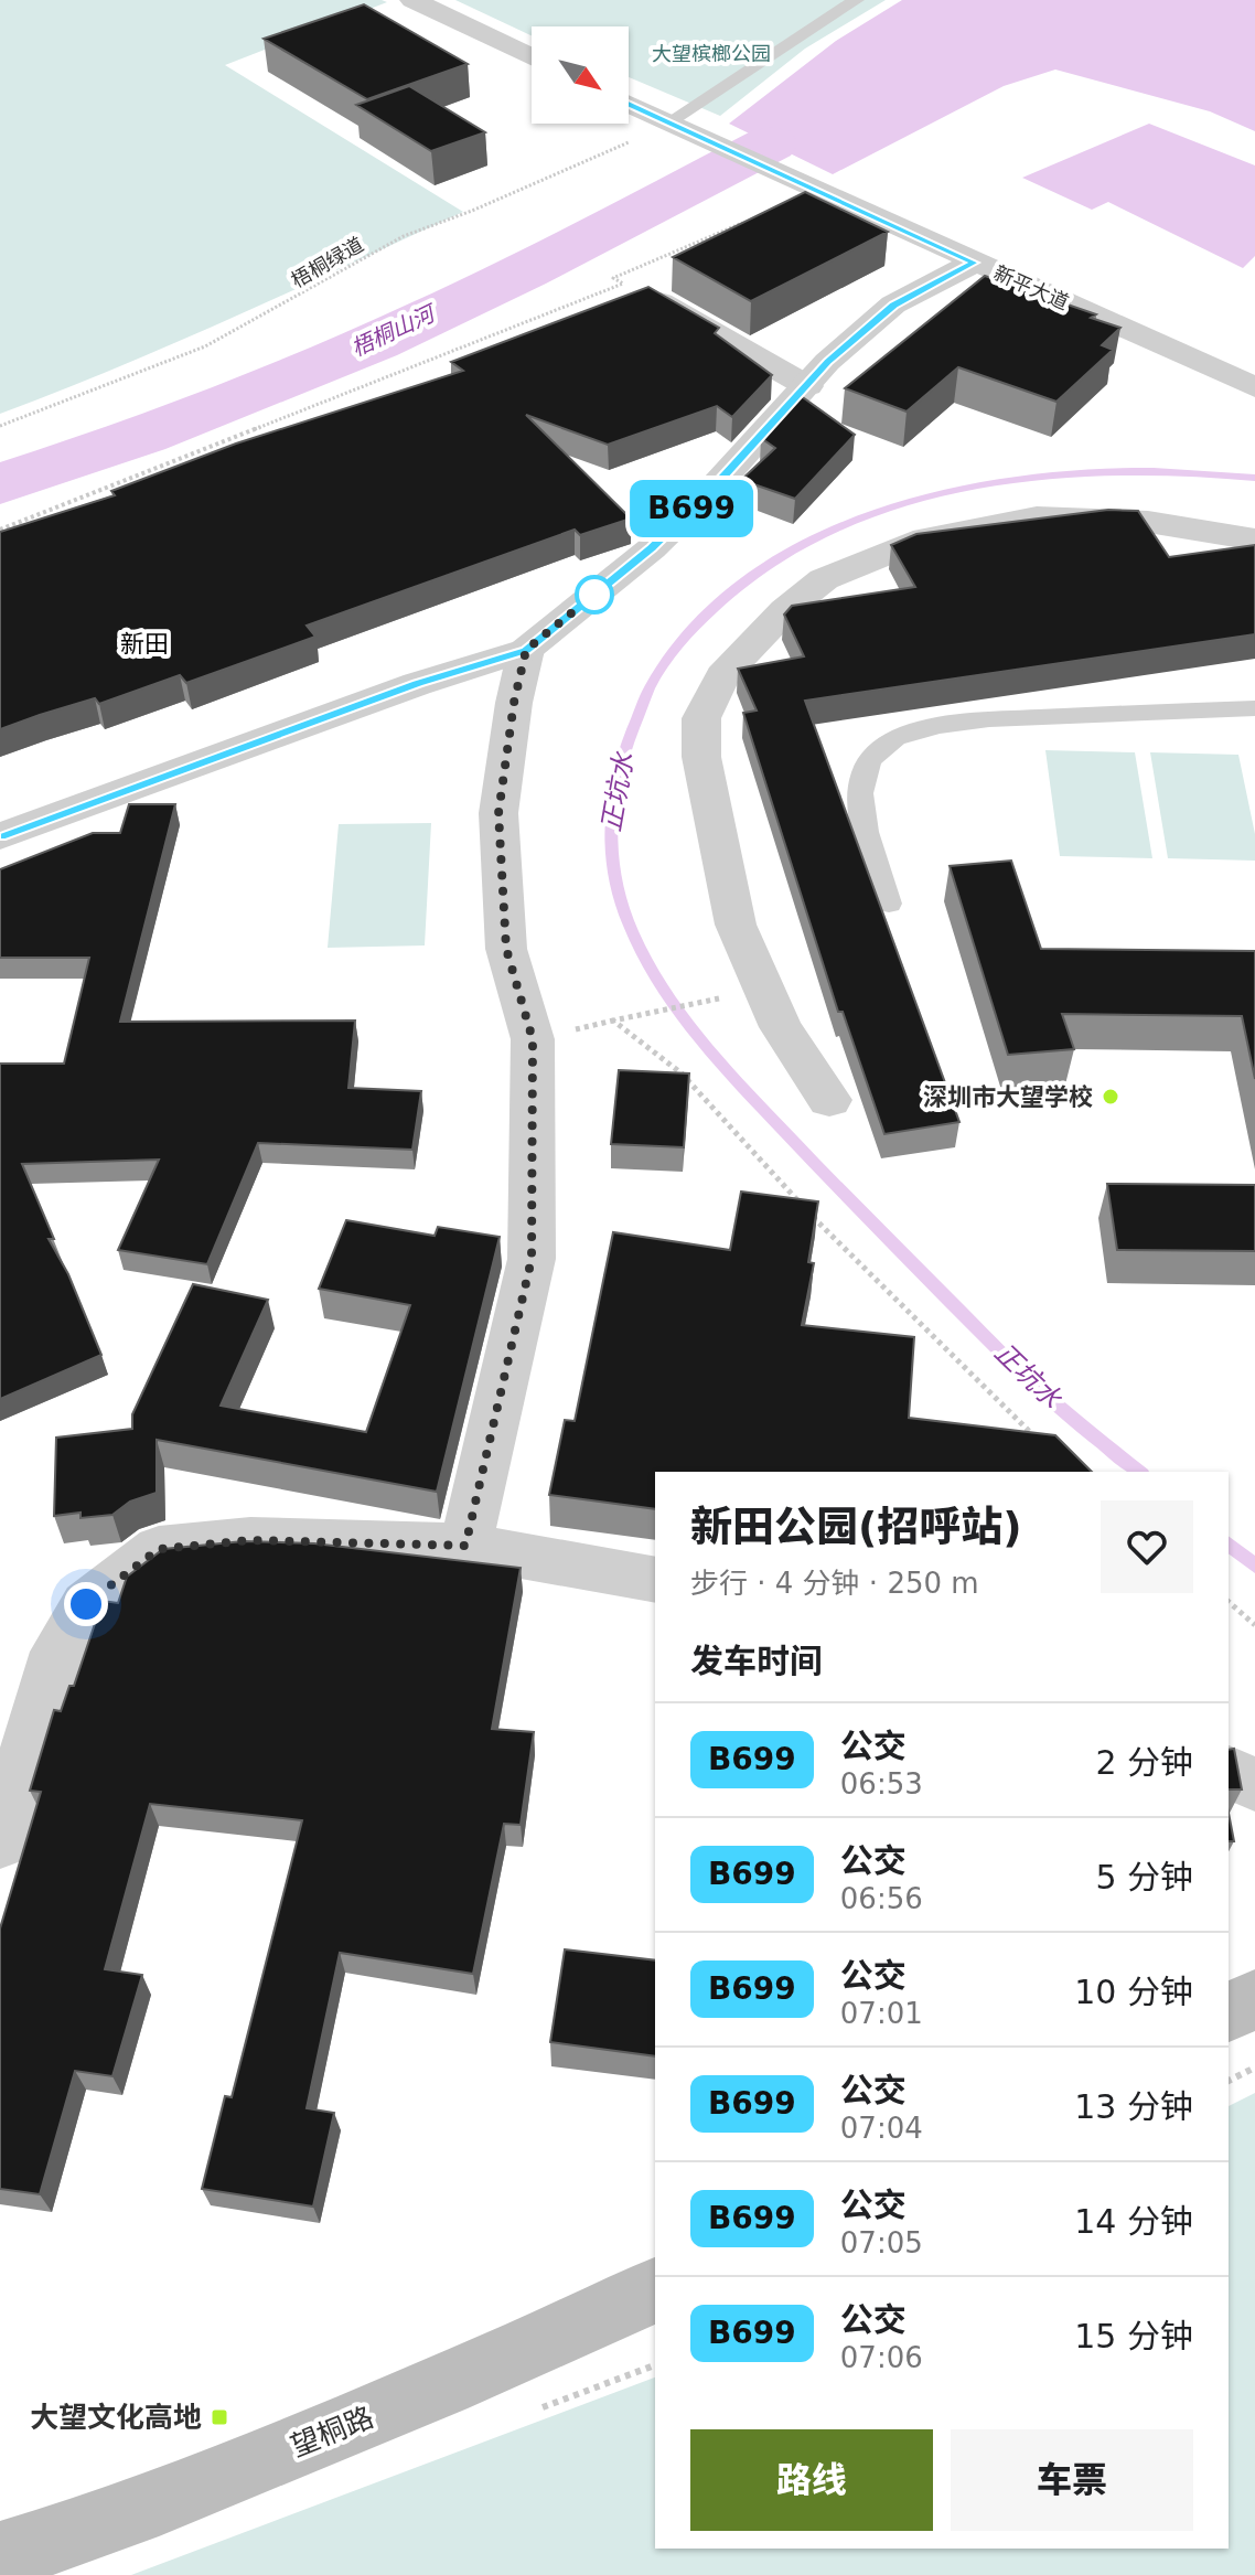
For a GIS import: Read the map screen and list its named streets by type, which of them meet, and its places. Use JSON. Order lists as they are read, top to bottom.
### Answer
{
  "streets": {
    "main road": ["望桐路"],
    "street": ["新平大道"],
    "path": ["梧桐绿道"]
  },
  "crossings": [
    ["梧桐绿道", "新平大道"]
  ],
  "districts": ["新田"],
  "water": ["梧桐山河", "正坑水"],
  "parks": ["大望槟榔公园"],
  "places": {
    "other": ["深圳市大望学校"],
    "transit": ["大望文化高地"]
  },
  "lines": ["bus line B699"],
  "north": "bottom right",
  "page": {
    "on_map": "B699",
    "heading": [
      ["新田公园(招呼站)", "步行 · 4 分钟 · 250 m"],
      "发车时间"
    ],
    "list": [
      {
        "mark": "B699",
        "name": "公交",
        "note": "06:53",
        "value": "2 分钟"
      },
      {
        "mark": "B699",
        "name": "公交",
        "note": "06:56",
        "value": "5 分钟"
      },
      {
        "mark": "B699",
        "name": "公交",
        "note": "07:01",
        "value": "10 分钟"
      },
      {
        "mark": "B699",
        "name": "公交",
        "note": "07:04",
        "value": "13 分钟"
      },
      {
        "mark": "B699",
        "name": "公交",
        "note": "07:05",
        "value": "14 分钟"
      },
      {
        "mark": "B699",
        "name": "公交",
        "note": "07:06",
        "value": "15 分钟"
      }
    ],
    "buttons": ["路线", "车票"]
  }
}
